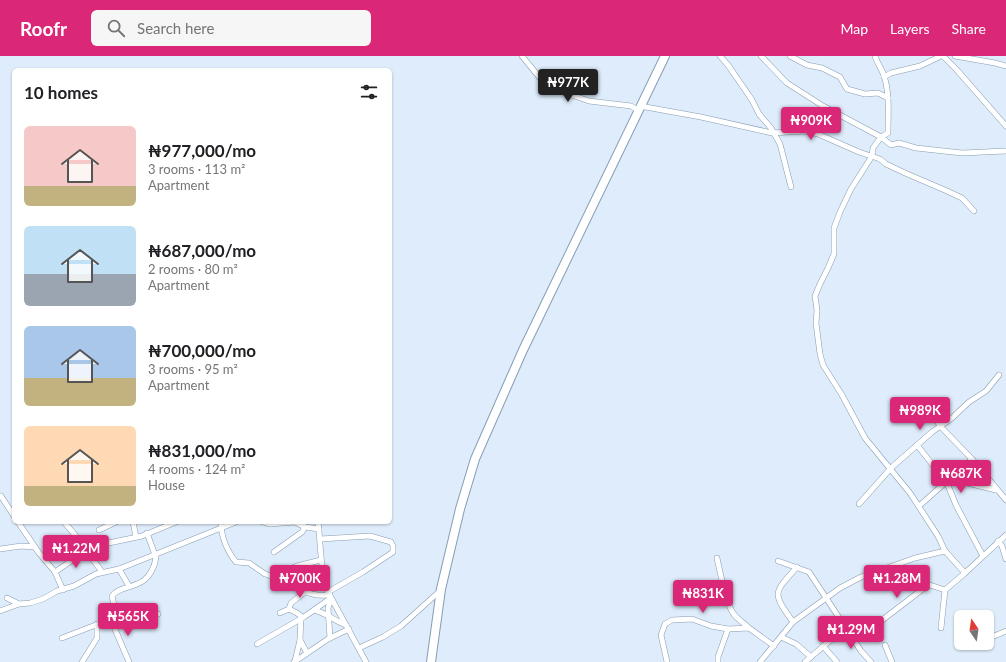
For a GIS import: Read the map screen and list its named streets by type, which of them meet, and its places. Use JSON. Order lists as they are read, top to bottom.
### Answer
{
  "north": "top",
  "page": {
    "header": "Roofr",
    "search": "Search here",
    "nav": ["Map", "Layers", "Share"],
    "heading": "10 homes",
    "price": [
      "₦977K",
      "₦909K",
      "₦989K",
      "₦687K",
      "₦1.22M",
      "₦700K",
      "₦1.28M",
      "₦831K",
      "₦565K",
      "₦1.29M"
    ],
    "list": [
      {
        "name": "₦977,000/mo",
        "note": "3 rooms · 113 m² · Apartment"
      },
      {
        "name": "₦687,000/mo",
        "note": "2 rooms · 80 m² · Apartment"
      },
      {
        "name": "₦700,000/mo",
        "note": "3 rooms · 95 m² · Apartment"
      },
      {
        "name": "₦831,000/mo",
        "note": "4 rooms · 124 m² · House"
      }
    ]
  }
}
